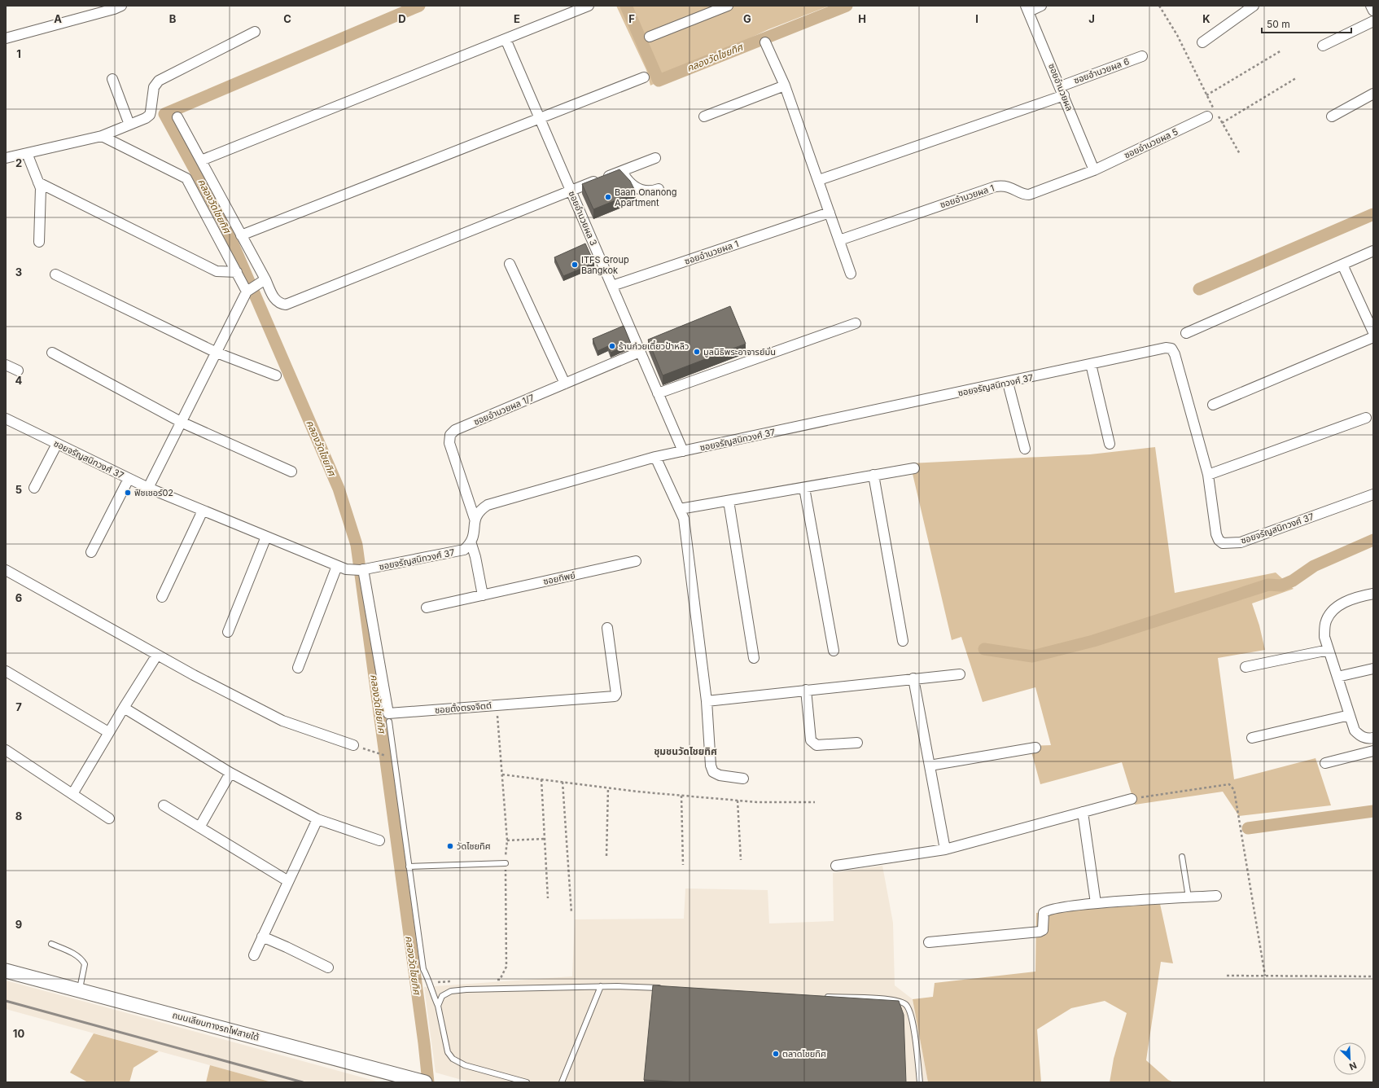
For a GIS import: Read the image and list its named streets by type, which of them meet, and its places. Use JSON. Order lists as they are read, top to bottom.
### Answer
{
  "streets": {
    "main road": ["ถนนเลียบทางรถไฟสายใต้"],
    "street": [
      "ซอยอำนวยผล 6",
      "ซอยอำนวยผล",
      "ซอยอำนวยผล 5",
      "ซอยอำนวยผล 1",
      "ซอยอำนวยผล 3",
      "ซอยจรัญสนิทวงศ์ 37",
      "ซอยอำนวยผล 1/7",
      "ซอยทิพย์",
      "ซอยตั้งตรงจิตต์"
    ]
  },
  "crossings": [
    ["ซอยอำนวยผล 6", "ซอยอำนวยผล"],
    ["ซอยอำนวยผล", "ซอยอำนวยผล 5"],
    ["ซอยอำนวยผล", "ซอยอำนวยผล 1"],
    ["ซอยอำนวยผล 5", "ซอยอำนวยผล 1"],
    ["ซอยอำนวยผล 1", "ซอยอำนวยผล 3"],
    ["ซอยอำนวยผล 3", "ซอยจรัญสนิทวงศ์ 37"],
    ["ซอยอำนวยผล 3", "ซอยอำนวยผล 1/7"],
    ["ซอยจรัญสนิทวงศ์ 37", "ซอยอำนวยผล 1/7"],
    ["ซอยจรัญสนิทวงศ์ 37", "ซอยตั้งตรงจิตต์"]
  ],
  "districts": ["ชุมชนวัดไชยทิศ"],
  "water": ["คลองวัดไชยทิศ"],
  "places": [
    "Baan Onanong Apartment",
    "ITFS Group Bangkok",
    "ร้านก๋วยเตี๋ยวป้าหลิว",
    "มูลนิธิพระอาจารย์มั่น",
    "ฟิชเชอร์02",
    "วัดไชยทิศ",
    "ตลาดไชยทิศ"
  ],
  "scale_bar": "50 m",
  "north": "bottom right",
  "grid": {
    "columns": [
      "A",
      "B",
      "C",
      "D",
      "E",
      "F",
      "G",
      "H",
      "I",
      "J",
      "K"
    ],
    "rows": [
      "1",
      "2",
      "3",
      "4",
      "5",
      "6",
      "7",
      "8",
      "9",
      "10"
    ]
  }
}
